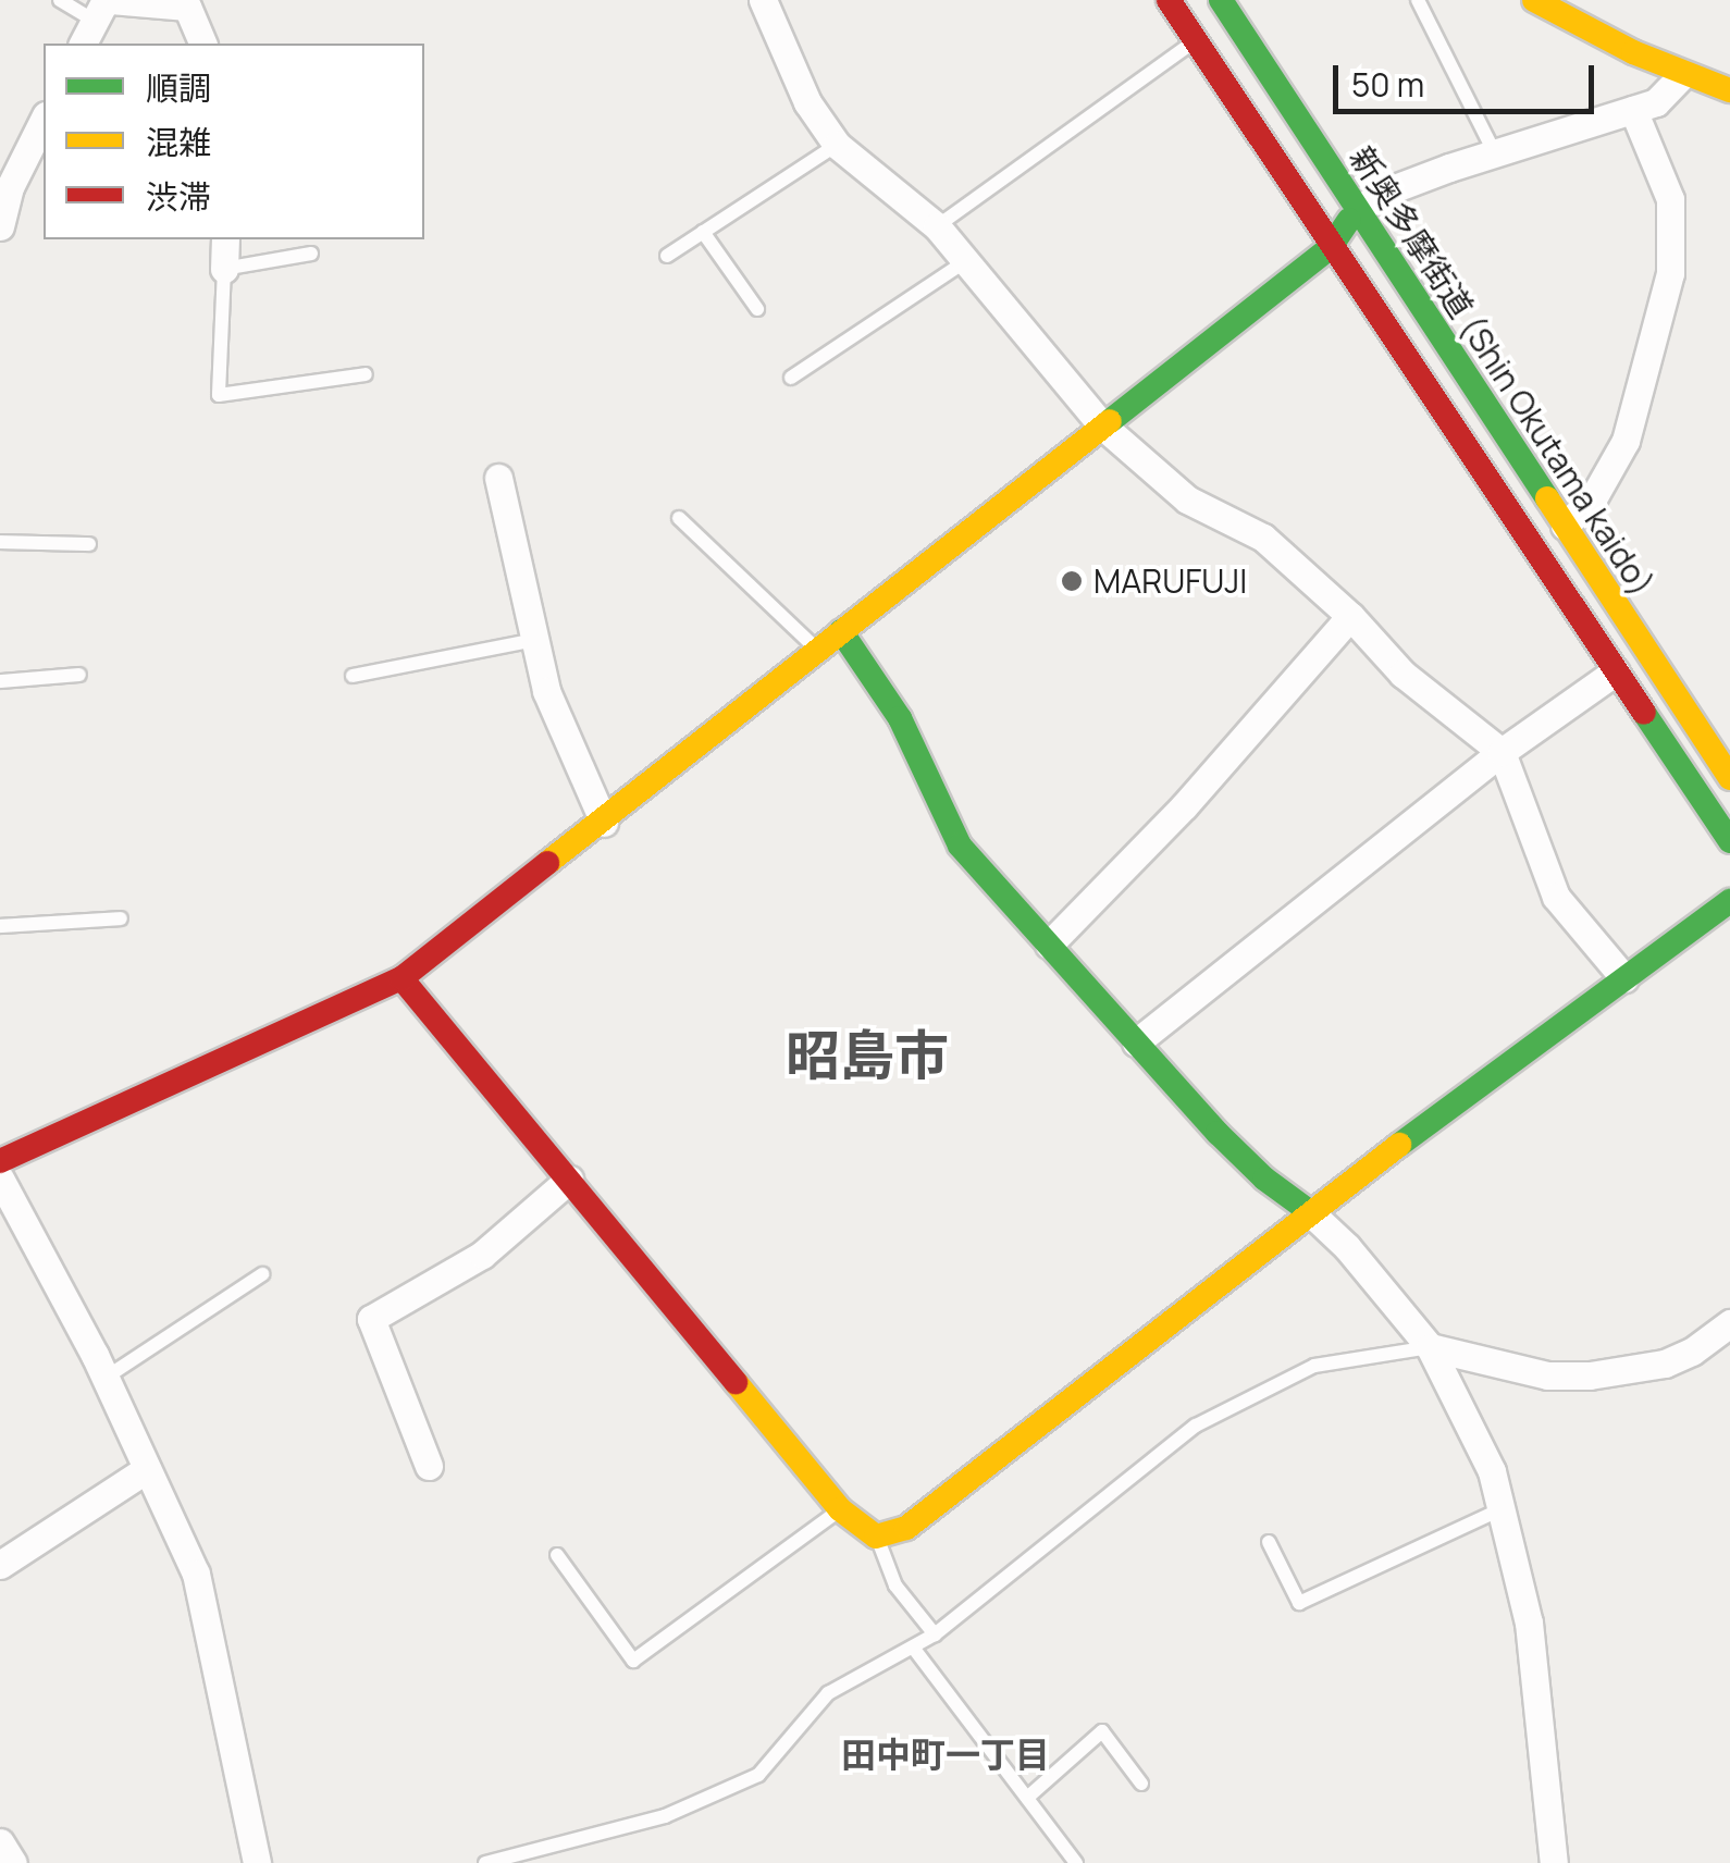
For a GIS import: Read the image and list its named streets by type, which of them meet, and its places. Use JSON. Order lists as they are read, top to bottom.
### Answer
{
  "streets": {
    "street": ["新奥多摩街道 (Shin Okutama kaido)"]
  },
  "districts": ["昭島市", "田中町一丁目"],
  "places": ["MARUFUJI"],
  "legend": ["順調", "混雑", "渋滞"],
  "scale_bar": "50 m"
}
